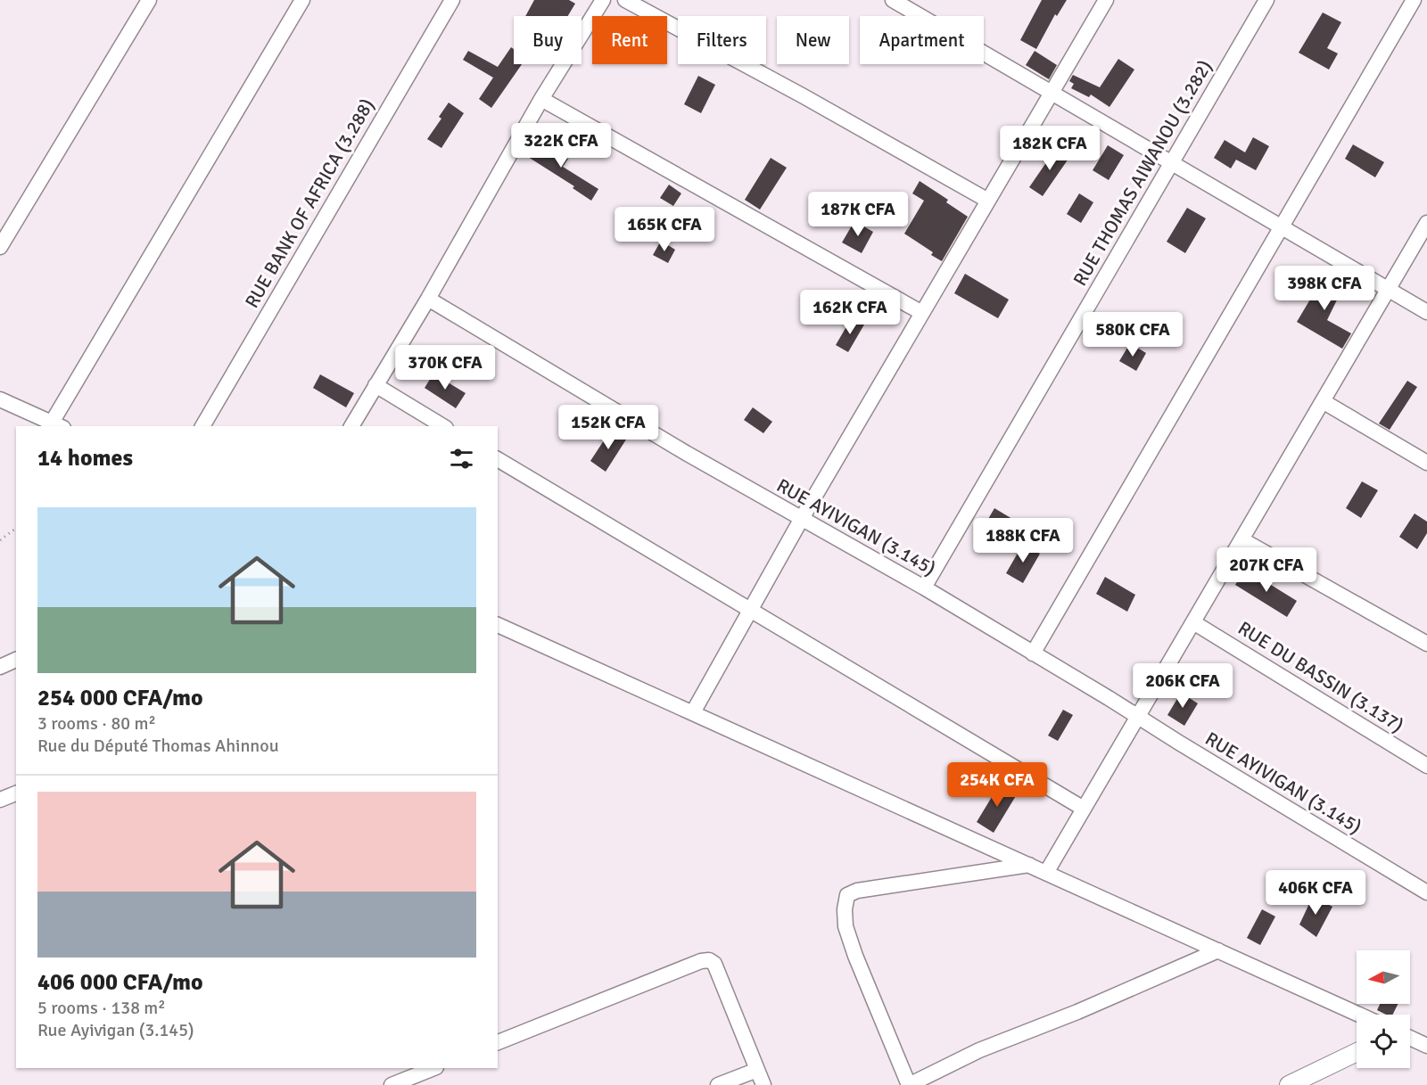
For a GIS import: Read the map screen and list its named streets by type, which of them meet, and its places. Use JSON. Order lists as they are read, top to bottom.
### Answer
{
  "streets": {
    "street": [
      "RUE THOMAS AIWANOU (3.282)",
      "RUE BANK OF AFRICA (3.288)",
      "RUE AYIVIGAN (3.145)",
      "RUE DU BASSIN (3.137)"
    ]
  },
  "crossings": [
    ["RUE THOMAS AIWANOU (3.282)", "RUE AYIVIGAN (3.145)"]
  ],
  "north": "left",
  "page": {
    "chip": [
      "Buy",
      "Rent",
      "Filters",
      "New",
      "Apartment"
    ],
    "price": [
      "322K CFA",
      "182K CFA",
      "187K CFA",
      "165K CFA",
      "398K CFA",
      "162K CFA",
      "580K CFA",
      "370K CFA",
      "152K CFA",
      "188K CFA",
      "207K CFA",
      "206K CFA",
      "254K CFA",
      "406K CFA"
    ],
    "heading": "14 homes",
    "list": [
      {
        "name": "254 000 CFA/mo",
        "note": "3 rooms · 80 m² · Rue du Député Thomas Ahinnou"
      },
      {
        "name": "406 000 CFA/mo",
        "note": "5 rooms · 138 m² · Rue Ayivigan (3.145)"
      }
    ]
  }
}
